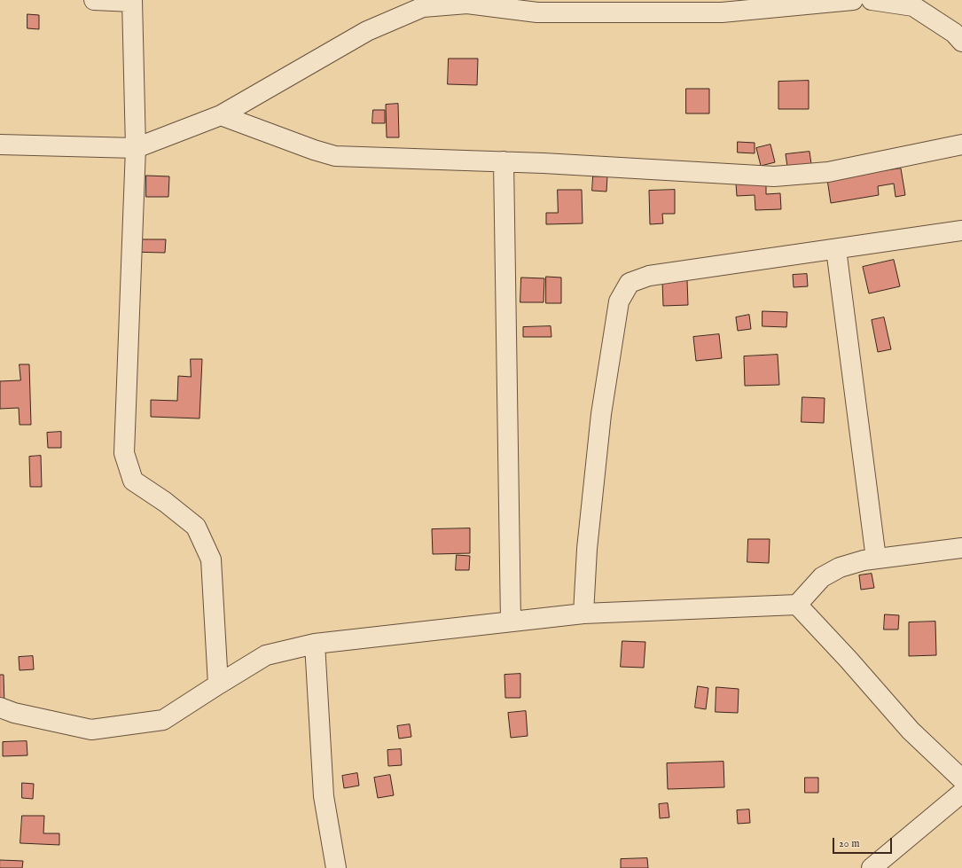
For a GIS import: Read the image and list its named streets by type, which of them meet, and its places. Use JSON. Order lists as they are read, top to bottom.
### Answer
{
  "scale_bar": "20 m"
}
